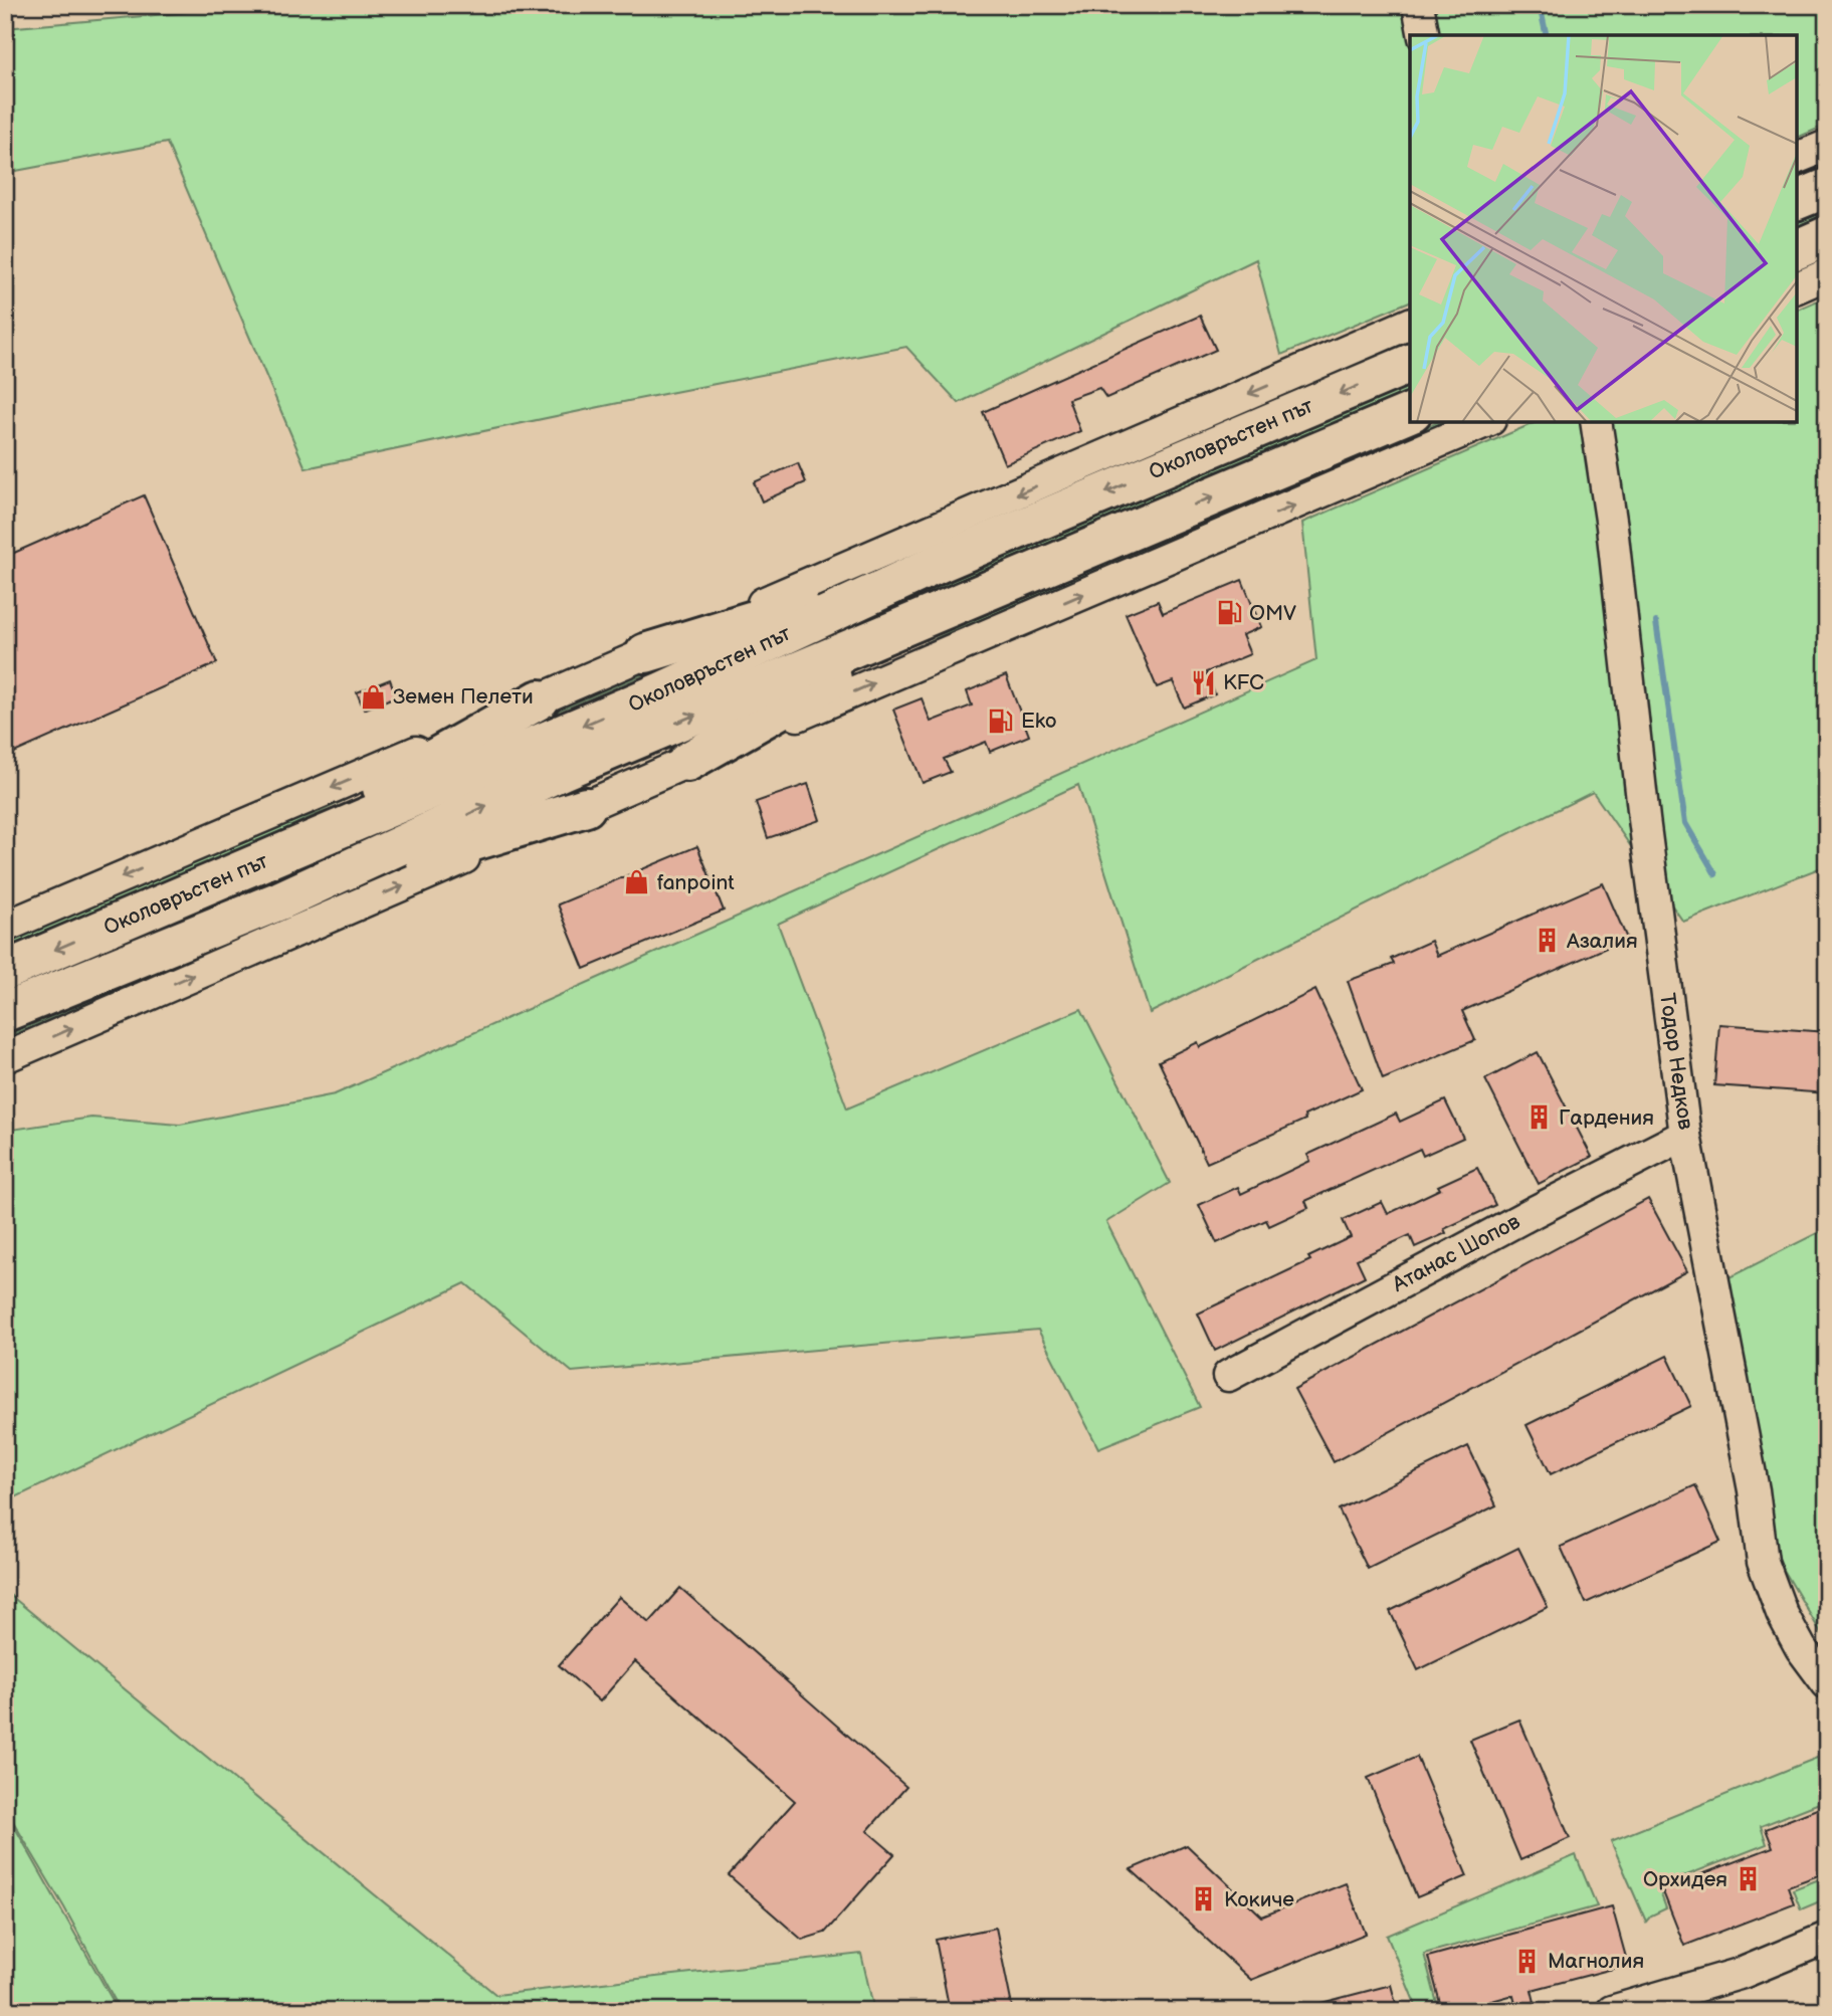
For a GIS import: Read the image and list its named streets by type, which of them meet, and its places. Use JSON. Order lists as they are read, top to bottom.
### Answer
{
  "streets": {
    "highway": ["Околовръстен път"],
    "street": ["Тодор Недков", "Атанас Шопов"]
  },
  "crossings": [
    ["Тодор Недков", "Атанас Шопов"]
  ],
  "places": {
    "fuel station": ["OMV", "Eko"],
    "restaurant": ["KFC"],
    "shop": ["Земен Пелети", "fanpoint"],
    "building": [
      "Азалия",
      "Гардения",
      "Орхидея",
      "Кокиче",
      "Магнолия"
    ]
  }
}
